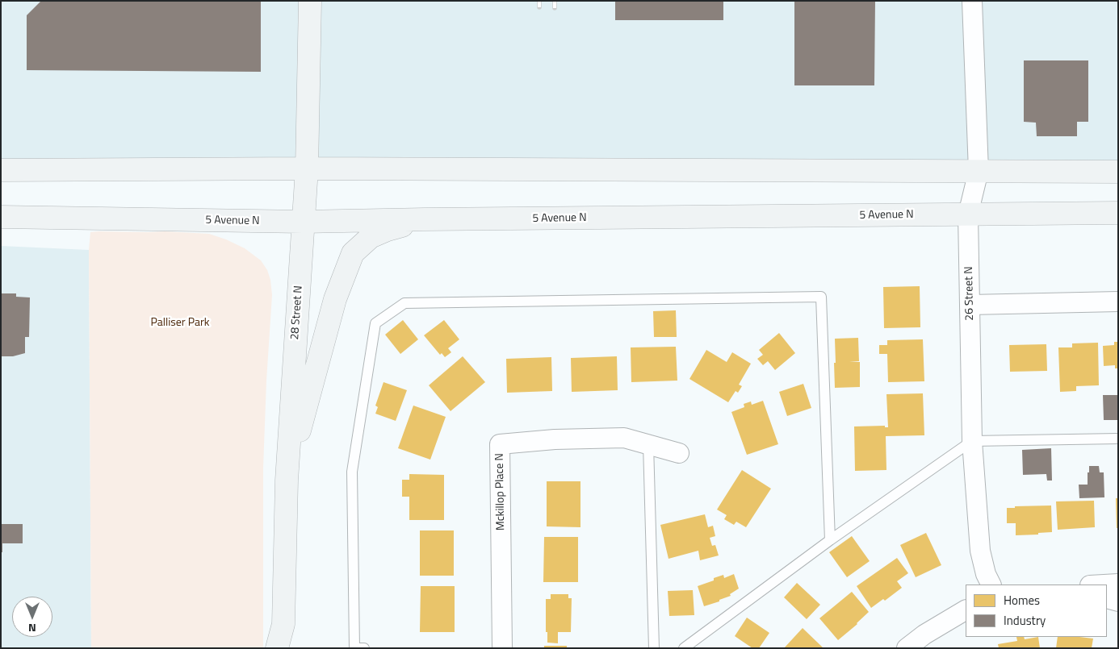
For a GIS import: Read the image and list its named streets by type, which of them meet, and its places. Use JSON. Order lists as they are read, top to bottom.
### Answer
{
  "streets": {
    "main road": ["5 Avenue N", "28 Street N"],
    "street": ["26 Street N", "Mckillop Place N"]
  },
  "crossings": [
    ["5 Avenue N", "26 Street N"],
    ["5 Avenue N", "28 Street N"]
  ],
  "parks": ["Palliser Park"],
  "legend": ["Homes", "Industry"],
  "north": "bottom"
}
